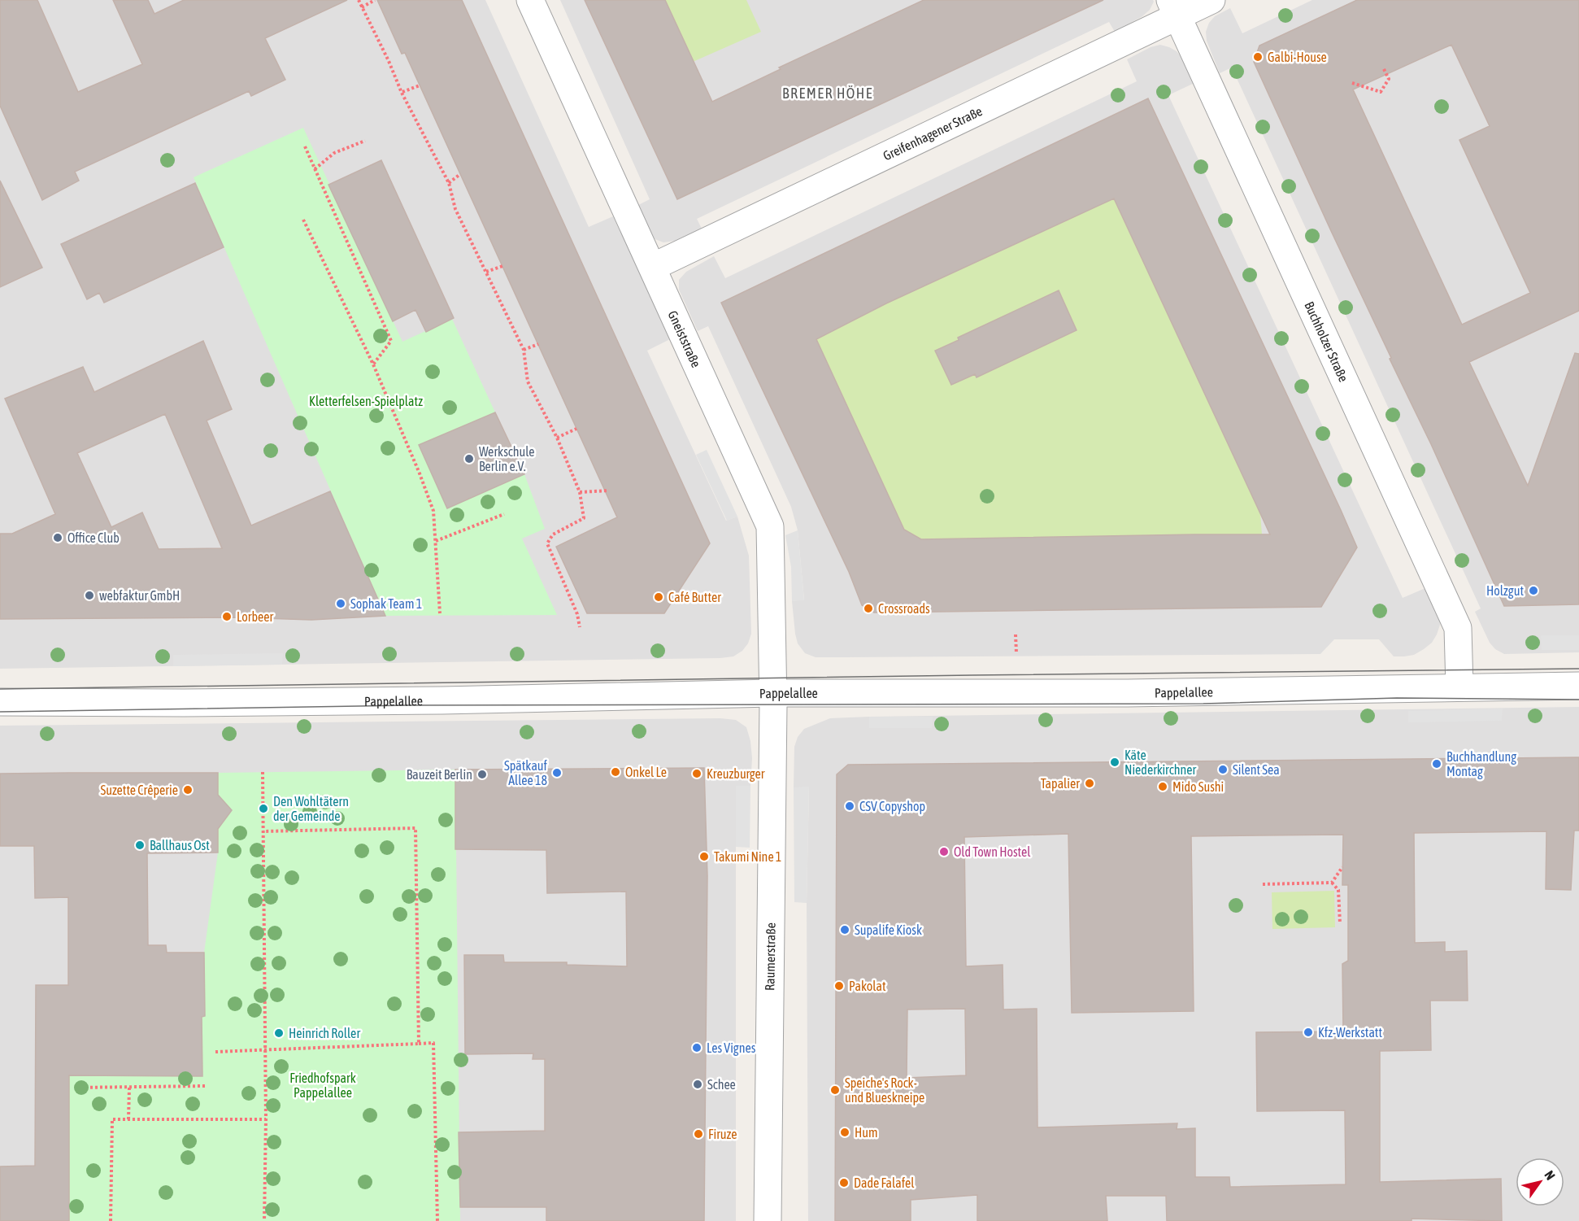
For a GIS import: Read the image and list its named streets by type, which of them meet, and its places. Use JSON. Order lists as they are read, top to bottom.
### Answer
{
  "streets": {
    "street": [
      "Greifenhagener Straße",
      "Gneiststraße",
      "Buchholzer Straße",
      "Pappelallee",
      "Raumerstraße"
    ]
  },
  "crossings": [
    ["Greifenhagener Straße", "Gneiststraße"],
    ["Greifenhagener Straße", "Buchholzer Straße"],
    ["Gneiststraße", "Pappelallee"],
    ["Gneiststraße", "Raumerstraße"],
    ["Buchholzer Straße", "Pappelallee"],
    ["Pappelallee", "Raumerstraße"]
  ],
  "districts": ["BREMER HÖHE"],
  "parks": ["Kletterfelsen-Spielplatz", "Friedhofspark Pappelallee"],
  "places": [
    "Galbi-House",
    "Werkschule Berlin e.V.",
    "Office Club",
    "Holzgut",
    "webfaktur GmbH",
    "Café Butter",
    "Sophak Team 1",
    "Crossroads",
    "Lorbeer",
    "Käte Niederkirchner",
    "Buchhandlung Montag",
    "Silent Sea",
    "Onkel Le",
    "Spätkauf Allee 18",
    "Kreuzburger",
    "Bauzeit Berlin",
    "Tapalier",
    "Mido Sushi",
    "Suzette Crêperie",
    "CSV Copyshop",
    "Den Wohltätern der Gemeinde",
    "Ballhaus Ost",
    "Old Town Hostel",
    "Takumi Nine 1",
    "Supalife Kiosk",
    "Pakolat",
    "Kfz-Werkstatt",
    "Heinrich Roller",
    "Les Vignes",
    "Schee",
    "Speiche's Rock- und Blueskneipe",
    "Hum",
    "Firuze",
    "Dade Falafel"
  ],
  "north": "top right"
}
